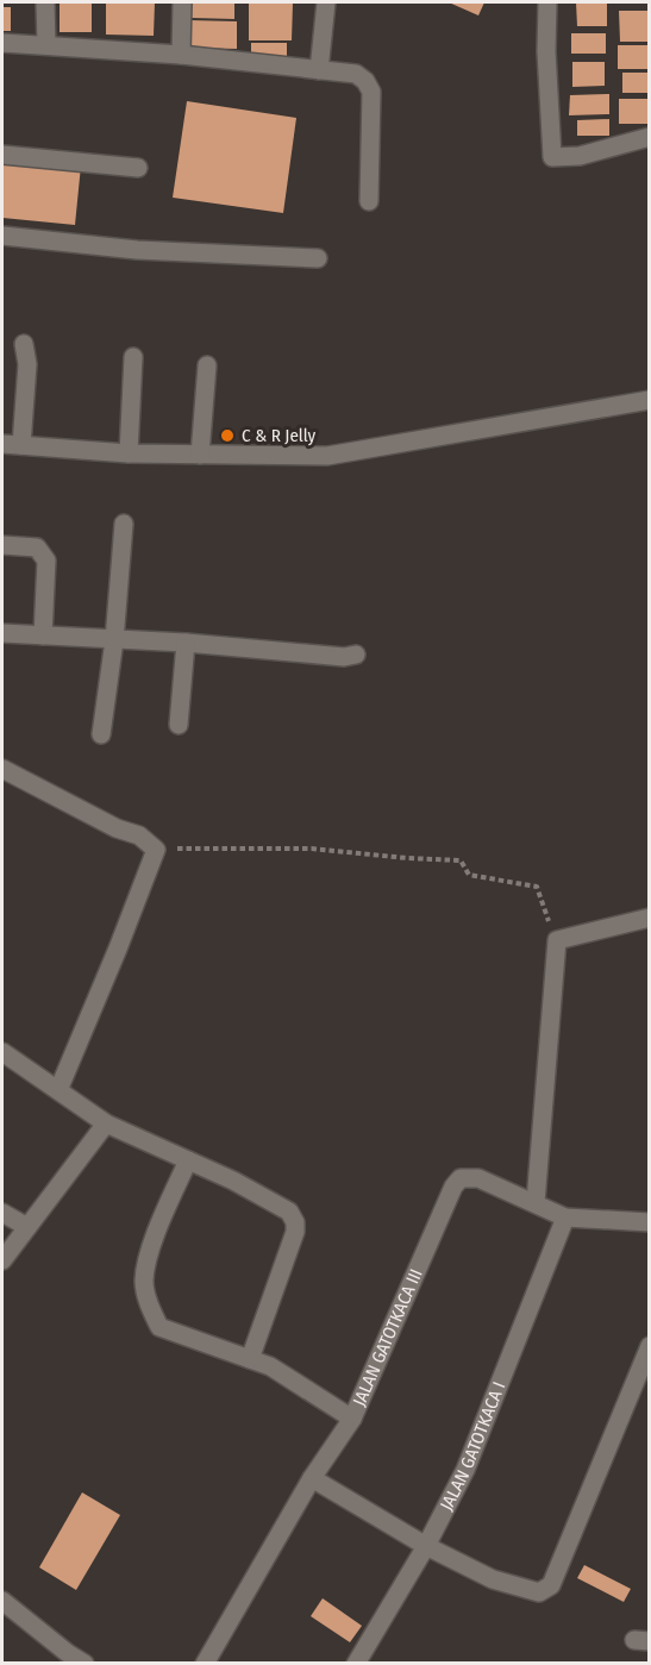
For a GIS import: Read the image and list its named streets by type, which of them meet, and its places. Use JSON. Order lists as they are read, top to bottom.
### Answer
{
  "streets": {
    "street": ["JALAN GATOTKACA III", "JALAN GATOTKACA I"]
  },
  "crossings": [
    ["JALAN GATOTKACA III", "JALAN GATOTKACA I"]
  ],
  "places": ["C & R Jelly"]
}
